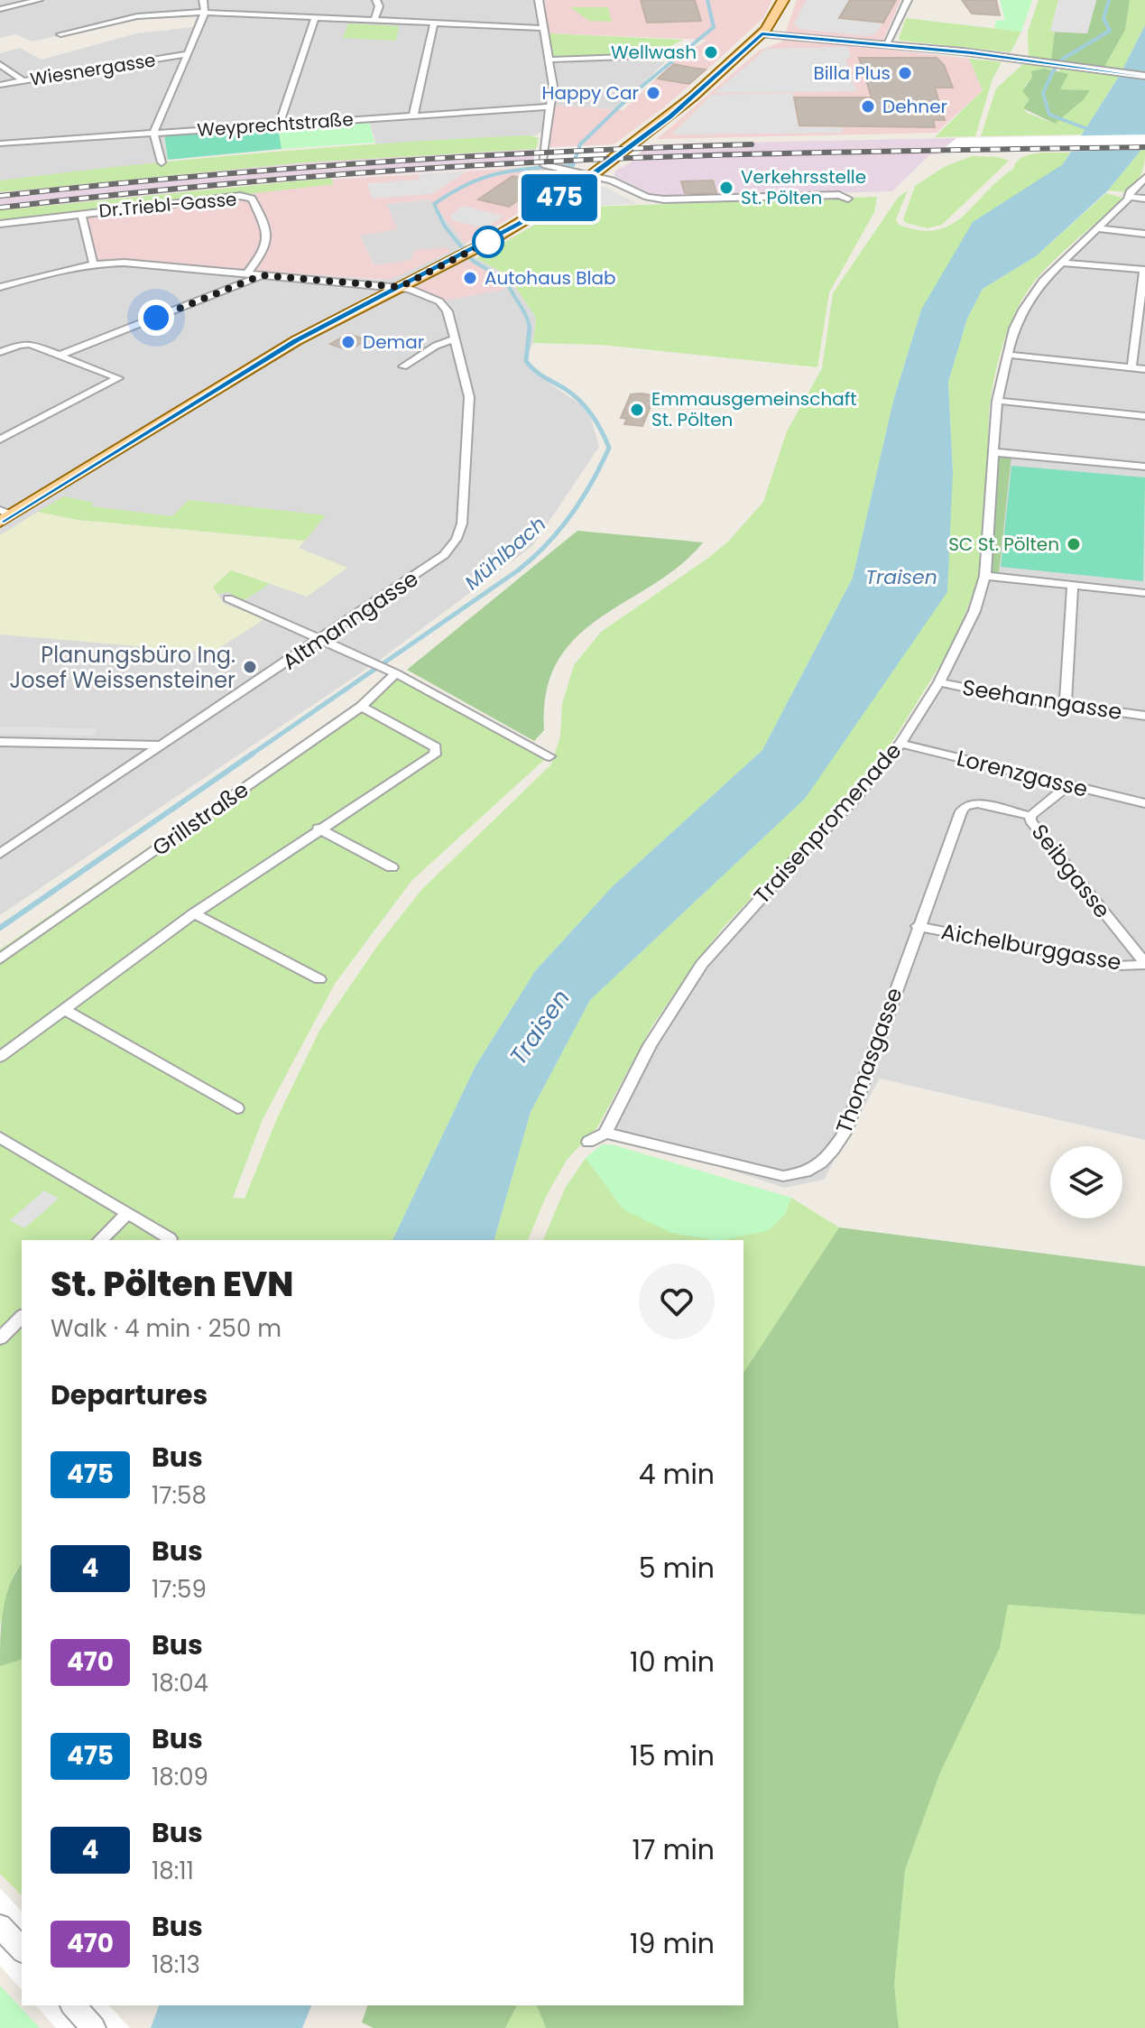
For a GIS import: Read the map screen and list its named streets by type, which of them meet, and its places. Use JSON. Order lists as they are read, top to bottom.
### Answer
{
  "streets": {
    "street": [
      "Wiesnergasse",
      "Weyprechtstraße",
      "Dr.Triebl-Gasse",
      "Altmanngasse",
      "Seehanngasse",
      "Lorenzgasse",
      "Grillstraße",
      "Traisenpromenade",
      "Seibgasse",
      "Aichelburggasse",
      "Thomasgasse"
    ]
  },
  "crossings": [
    ["Dr.Triebl-Gasse", "Altmanngasse"],
    ["Seehanngasse", "Traisenpromenade"],
    ["Lorenzgasse", "Traisenpromenade"],
    ["Lorenzgasse", "Seibgasse"],
    ["Traisenpromenade", "Thomasgasse"],
    ["Seibgasse", "Aichelburggasse"],
    ["Seibgasse", "Thomasgasse"],
    ["Aichelburggasse", "Thomasgasse"]
  ],
  "water": ["Mühlbach", "Traisen"],
  "places": [
    "Wellwash",
    "Billa Plus",
    "Happy Car",
    "Dehner",
    "Verkehrsstelle St. Pölten",
    "Autohaus Blab",
    "Demar",
    "Emmausgemeinschaft St. Pölten",
    "SC St. Pölten",
    "Planungsbüro Ing. Josef Weissensteiner"
  ],
  "lines": ["bus line 475"],
  "page": {
    "on_map": "475",
    "heading": [
      ["St. Pölten EVN", "Walk · 4 min · 250 m"],
      "Departures"
    ],
    "list": [
      {
        "mark": "475",
        "name": "Bus",
        "note": "17:58",
        "value": "4 min"
      },
      {
        "mark": "4",
        "name": "Bus",
        "note": "17:59",
        "value": "5 min"
      },
      {
        "mark": "470",
        "name": "Bus",
        "note": "18:04",
        "value": "10 min"
      },
      {
        "mark": "475",
        "name": "Bus",
        "note": "18:09",
        "value": "15 min"
      },
      {
        "mark": "4",
        "name": "Bus",
        "note": "18:11",
        "value": "17 min"
      },
      {
        "mark": "470",
        "name": "Bus",
        "note": "18:13",
        "value": "19 min"
      }
    ]
  }
}
